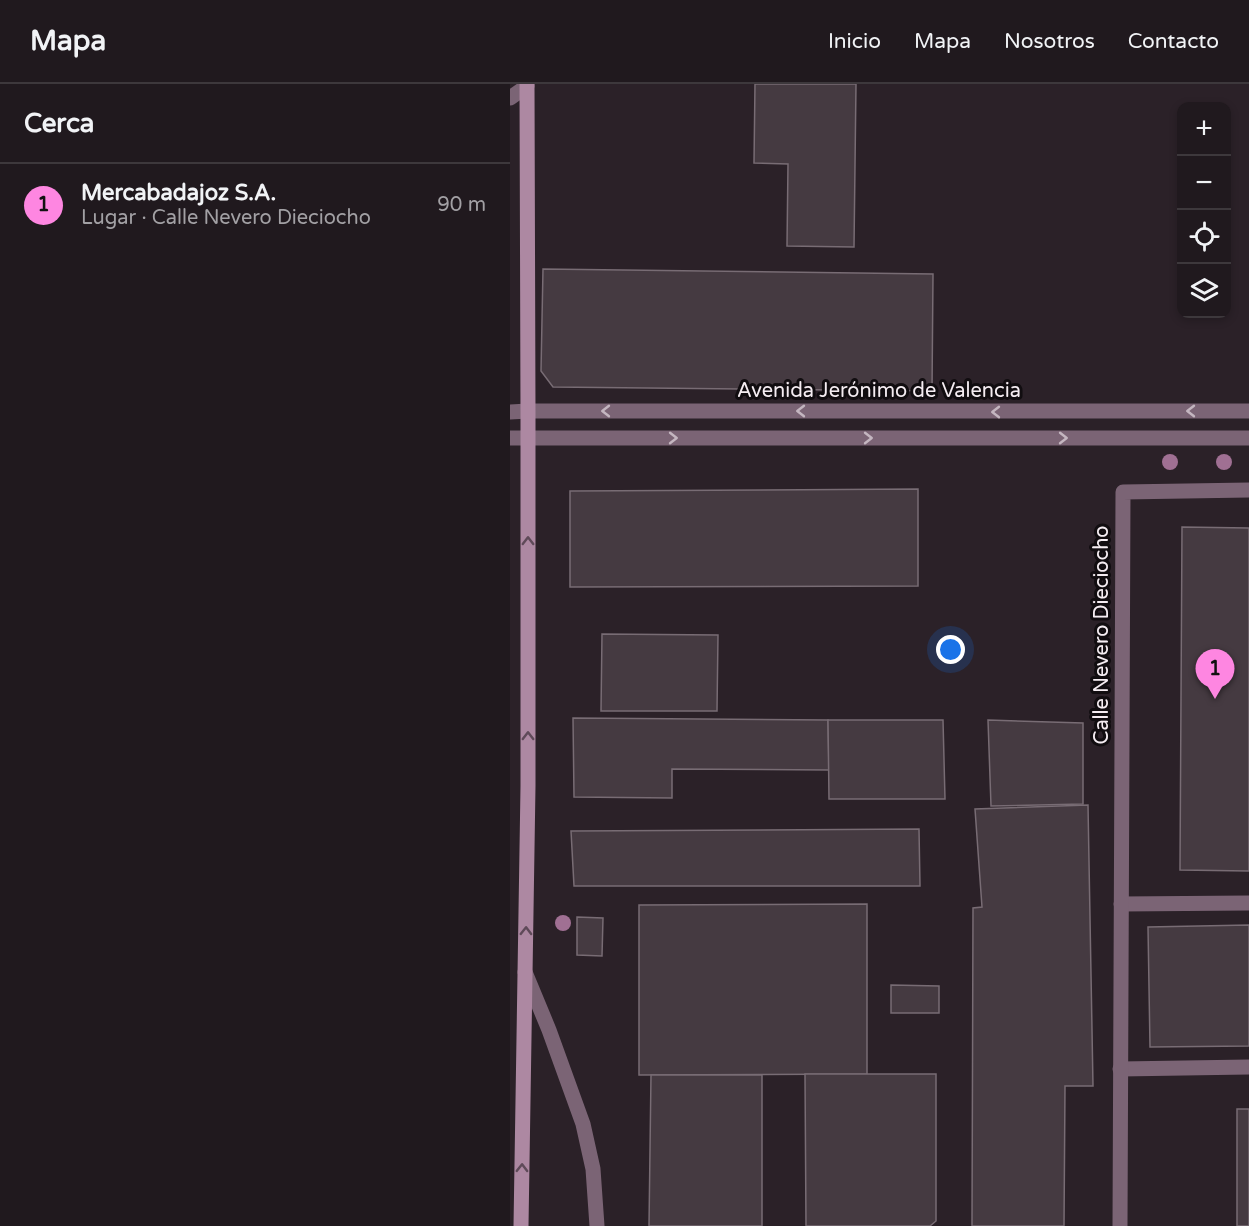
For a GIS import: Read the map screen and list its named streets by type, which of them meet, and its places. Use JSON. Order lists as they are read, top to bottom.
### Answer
{
  "streets": {
    "street": ["Avenida Jerónimo de Valencia", "Calle Nevero Dieciocho"]
  },
  "page": {
    "header": "Mapa",
    "nav": [
      "Inicio",
      "Mapa",
      "Nosotros",
      "Contacto"
    ],
    "heading": "Cerca",
    "map_buttons": ["+", "−"],
    "list": [
      {
        "mark": "1",
        "name": "Mercabadajoz S.A.",
        "note": "Lugar · Calle Nevero Dieciocho",
        "value": "90 m"
      }
    ],
    "pins": "1"
  }
}
